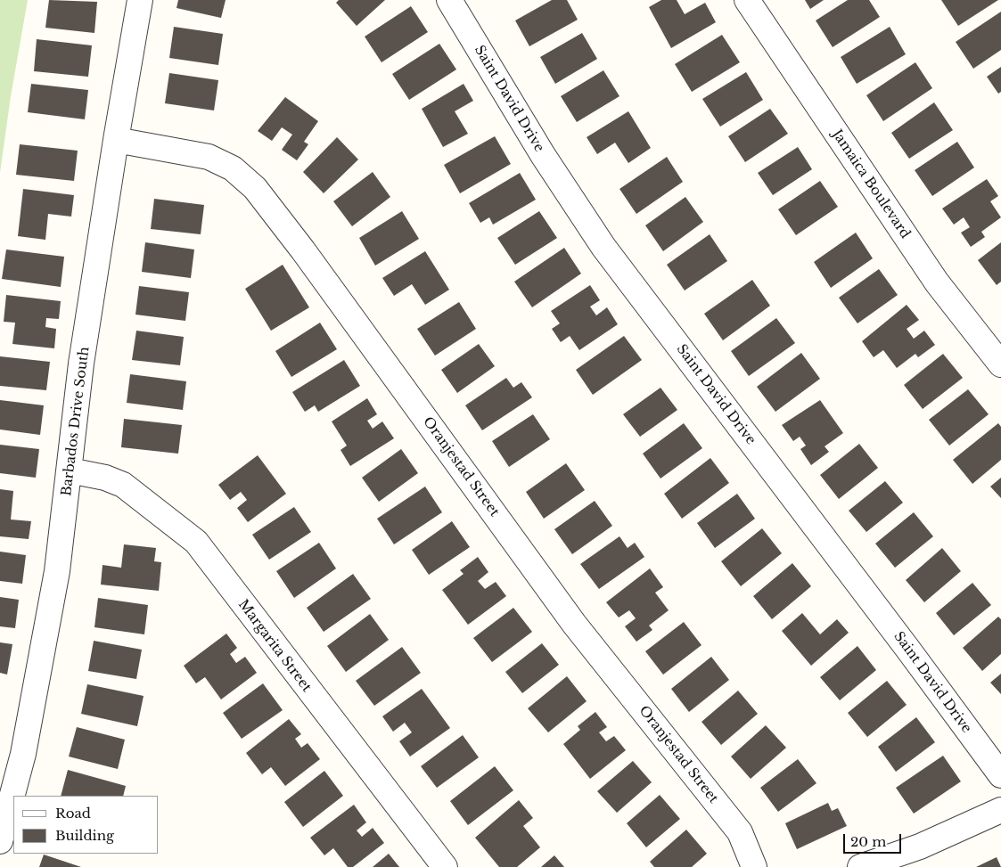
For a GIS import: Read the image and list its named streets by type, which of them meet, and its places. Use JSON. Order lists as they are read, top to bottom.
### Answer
{
  "streets": {
    "street": [
      "Saint David Drive",
      "Jamaica Boulevard",
      "Barbados Drive South",
      "Oranjestad Street",
      "Margarita Street"
    ]
  },
  "crossings": [
    ["Barbados Drive South", "Oranjestad Street"],
    ["Barbados Drive South", "Margarita Street"]
  ],
  "legend": ["Road", "Building"],
  "scale_bar": "20 m"
}
